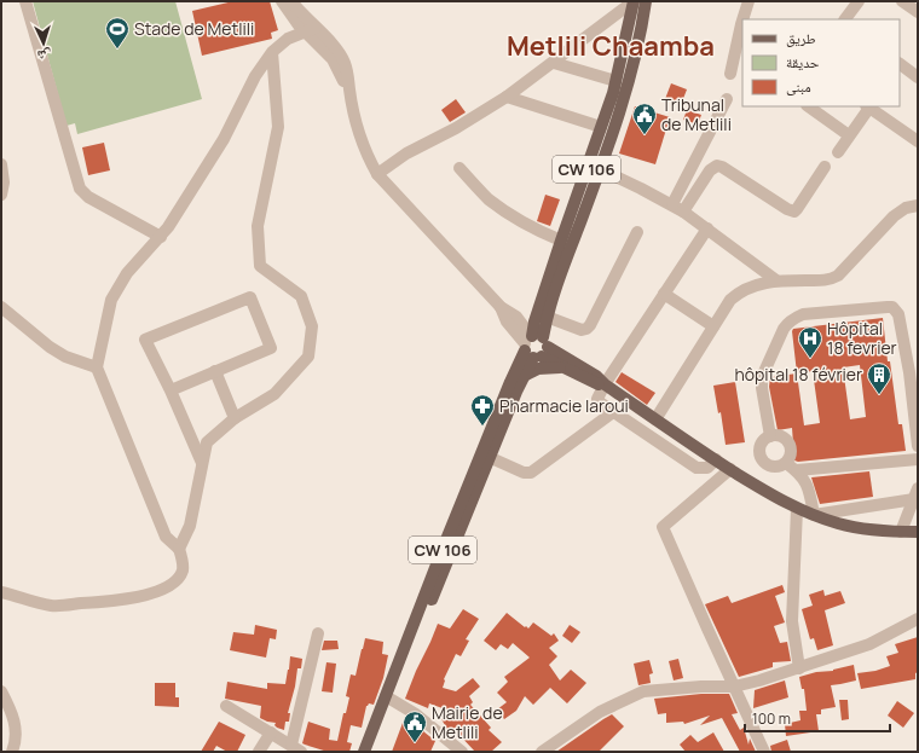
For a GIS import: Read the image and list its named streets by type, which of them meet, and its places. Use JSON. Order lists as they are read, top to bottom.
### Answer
{
  "streets": {
    "main road": ["CW 106"]
  },
  "districts": ["Metlili Chaamba"],
  "places": {
    "sports": ["Stade de Metlili"],
    "public building": ["Tribunal de Metlili", "Mairie de Metlili"],
    "hospital": ["Hôpital 18 fevrier"],
    "building": ["hôpital 18 février"],
    "pharmacy": ["Pharmacie laroui"]
  },
  "legend": ["طريق", "حديقة", "مبنى"],
  "scale_bar": "100 m",
  "north": "bottom"
}
